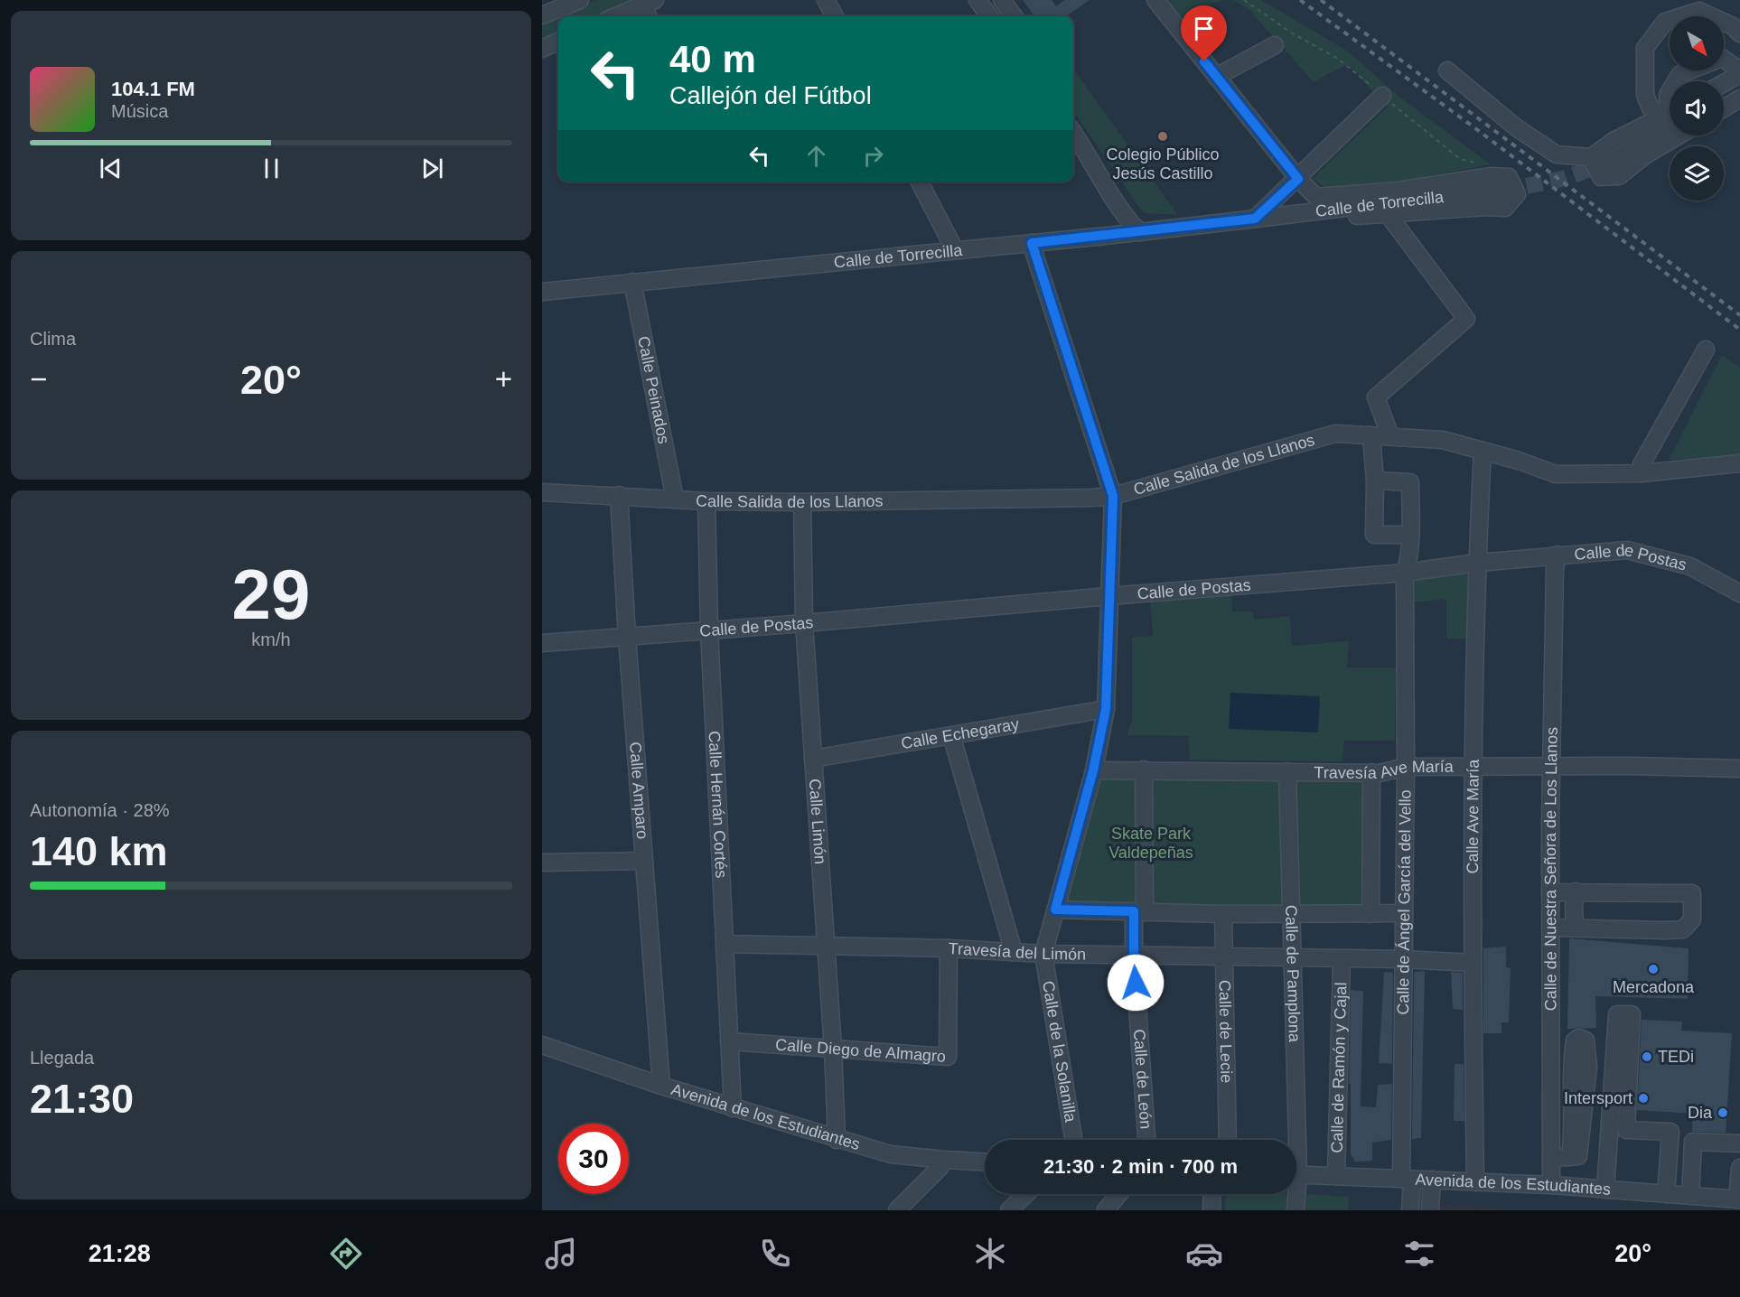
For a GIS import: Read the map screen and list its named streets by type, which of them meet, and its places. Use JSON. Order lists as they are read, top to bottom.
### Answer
{
  "streets": {
    "street": [
      "Calle de Torrecilla",
      "Calle Peinados",
      "Calle Salida de los Llanos",
      "Calle de Postas",
      "Calle Echegaray",
      "Travesía Ave María",
      "Calle Amparo",
      "Calle Hernán Cortés",
      "Calle Ave María",
      "Calle Limón",
      "Calle de Nuestra Señora de Los Llanos",
      "Calle de Ángel García del Vello",
      "Travesía del Limón",
      "Calle de Pamplona",
      "Calle de Lecie",
      "Calle Diego de Almagro",
      "Calle de la Solanilla",
      "Calle de Ramón y Cajal",
      "Calle de León",
      "Avenida de los Estudiantes"
    ]
  },
  "crossings": [
    ["Calle de Torrecilla", "Calle Peinados"],
    ["Calle Peinados", "Calle Salida de los Llanos"],
    ["Calle Salida de los Llanos", "Calle Amparo"],
    ["Calle Salida de los Llanos", "Calle Hernán Cortés"],
    ["Calle Salida de los Llanos", "Calle Ave María"],
    ["Calle Salida de los Llanos", "Calle Limón"],
    ["Calle de Postas", "Calle Amparo"],
    ["Calle de Postas", "Calle Hernán Cortés"],
    ["Calle de Postas", "Calle Ave María"],
    ["Calle de Postas", "Calle Limón"],
    ["Calle de Postas", "Calle de Nuestra Señora de Los Llanos"],
    ["Calle de Postas", "Calle de Ángel García del Vello"],
    ["Calle Echegaray", "Calle Limón"],
    ["Travesía Ave María", "Calle Ave María"],
    ["Travesía Ave María", "Calle de Nuestra Señora de Los Llanos"],
    ["Travesía Ave María", "Calle de Ángel García del Vello"],
    ["Travesía Ave María", "Calle de Pamplona"],
    ["Travesía Ave María", "Calle de León"],
    ["Calle Amparo", "Avenida de los Estudiantes"],
    ["Calle Hernán Cortés", "Travesía del Limón"],
    ["Calle Hernán Cortés", "Calle Diego de Almagro"],
    ["Calle Hernán Cortés", "Avenida de los Estudiantes"],
    ["Calle Ave María", "Travesía del Limón"],
    ["Calle Ave María", "Avenida de los Estudiantes"],
    ["Calle Limón", "Travesía del Limón"],
    ["Calle Limón", "Calle Diego de Almagro"],
    ["Calle Limón", "Avenida de los Estudiantes"],
    ["Calle de Nuestra Señora de Los Llanos", "Avenida de los Estudiantes"],
    ["Calle de Ángel García del Vello", "Travesía del Limón"],
    ["Calle de Ángel García del Vello", "Avenida de los Estudiantes"],
    ["Travesía del Limón", "Calle de Pamplona"],
    ["Travesía del Limón", "Calle de Lecie"],
    ["Travesía del Limón", "Calle Diego de Almagro"],
    ["Travesía del Limón", "Calle de la Solanilla"],
    ["Travesía del Limón", "Calle de Ramón y Cajal"],
    ["Travesía del Limón", "Calle de León"],
    ["Calle de Ramón y Cajal", "Avenida de los Estudiantes"]
  ],
  "parks": ["Skate Park Valdepeñas"],
  "places": [
    "Colegio Público Jesús Castillo",
    "Mercadona",
    "TEDi",
    "Intersport",
    "Dia"
  ],
  "north": "bottom right",
  "page": {
    "turn": ["40 m", "Callejón del Fútbol"],
    "song": ["104.1 FM", "Música"],
    "tile": [
      "Clima",
      ["29", "km/h"],
      ["Autonomía · 28%", "140 km"],
      ["Llegada", "21:30"]
    ],
    "heat": ["−", "20°", "+"],
    "limit": "30",
    "trip": "21:30 · 2 min · 700 m",
    "tabs": ["21:28", "20°"]
  }
}
